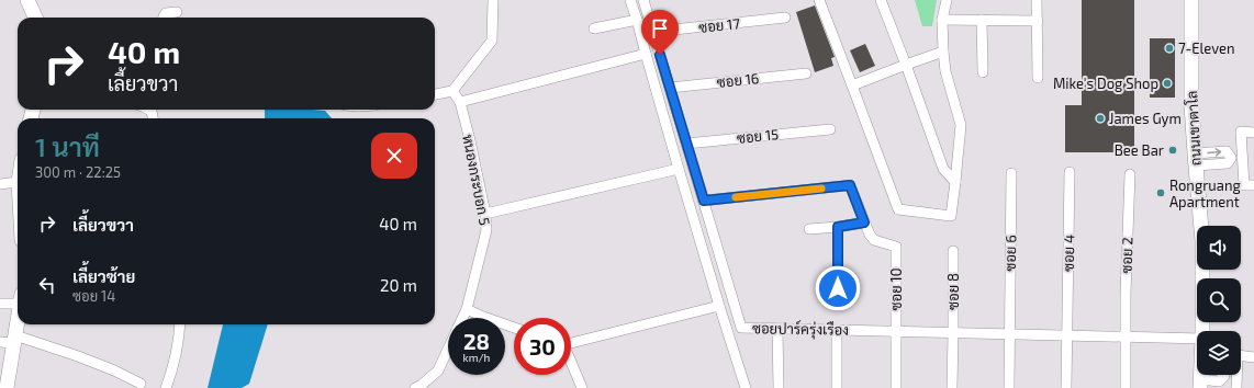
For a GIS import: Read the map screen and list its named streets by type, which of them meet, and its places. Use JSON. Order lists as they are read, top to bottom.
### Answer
{
  "streets": {
    "street": [
      "ซอย 17",
      "ซอย 16",
      "ถนนเขาตาโล",
      "ซอย 15",
      "หนองกระบอก 5",
      "ซอย 6",
      "ซอย 4",
      "ซอย 2",
      "ซอย 10",
      "ซอย 8",
      "ซอยปาร์ครุ่งเรือง"
    ]
  },
  "crossings": [
    ["ซอย 17", "ซอยปาร์ครุ่งเรือง"],
    ["ซอย 16", "ซอยปาร์ครุ่งเรือง"],
    ["ซอย 15", "ซอยปาร์ครุ่งเรือง"],
    ["ซอย 6", "ซอยปาร์ครุ่งเรือง"],
    ["ซอย 4", "ซอยปาร์ครุ่งเรือง"],
    ["ซอย 2", "ซอยปาร์ครุ่งเรือง"],
    ["ซอย 10", "ซอยปาร์ครุ่งเรือง"],
    ["ซอย 8", "ซอยปาร์ครุ่งเรือง"]
  ],
  "places": [
    "7-Eleven",
    "Mike's Dog Shop",
    "James Gym",
    "Bee Bar",
    "Rongruang Apartment"
  ],
  "page": {
    "turn": ["40 m", "เลี้ยวขวา"],
    "heading": ["1 นาที", "300 m · 22:25"],
    "list": [
      {
        "name": "เลี้ยวขวา",
        "value": "40 m"
      },
      {
        "name": "เลี้ยวซ้าย",
        "note": "ซอย 14",
        "value": "20 m"
      }
    ],
    "speed": "28 km/h",
    "limit": "30"
  }
}
